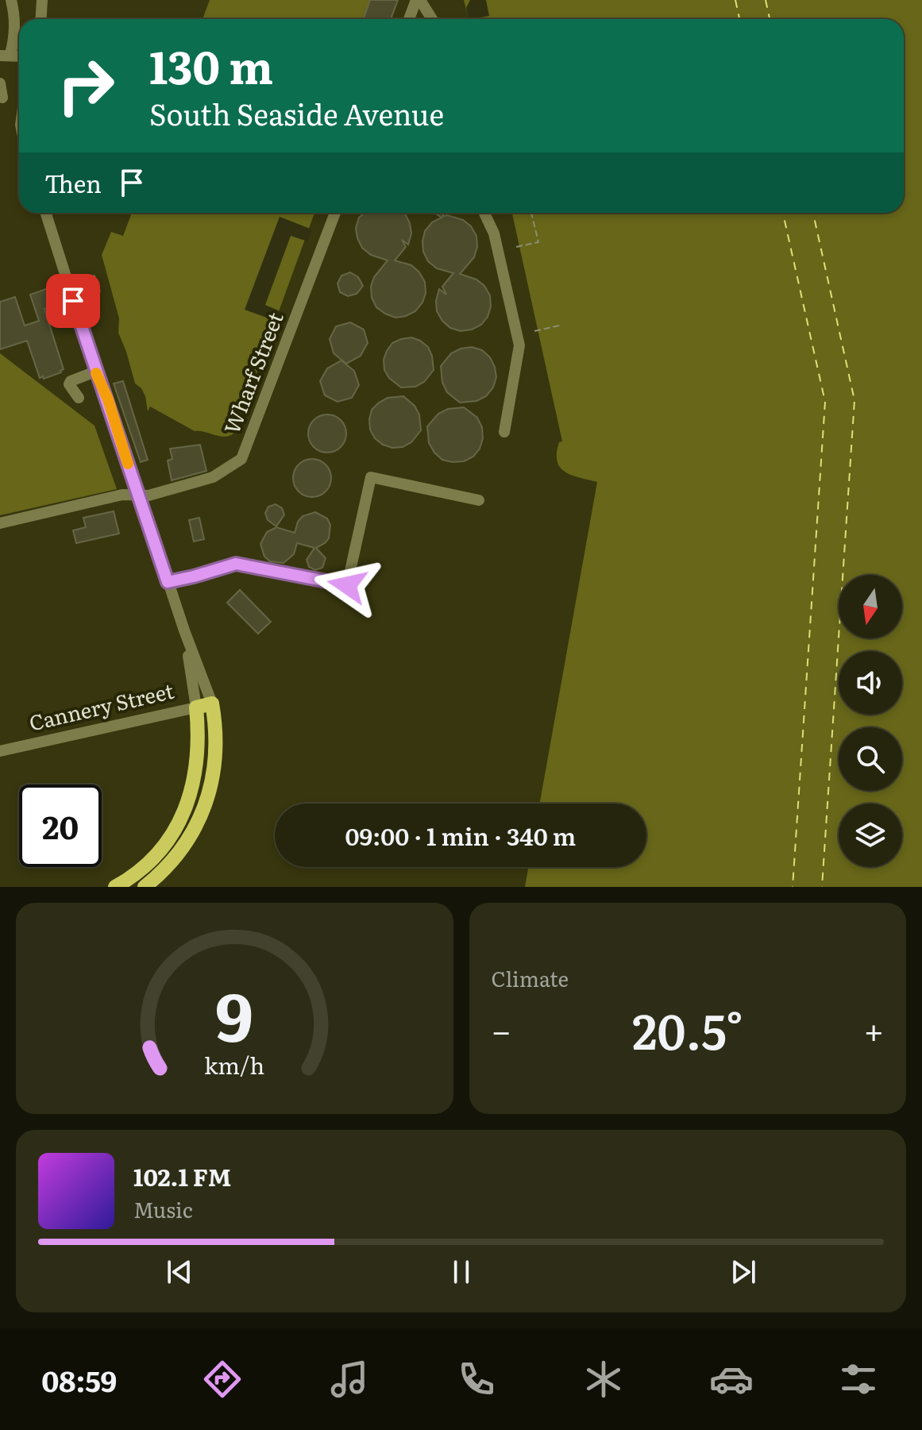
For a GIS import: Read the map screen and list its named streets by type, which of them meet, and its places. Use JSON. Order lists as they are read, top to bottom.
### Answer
{
  "streets": {
    "main road": ["Cannery Street"],
    "street": ["Wharf Street"]
  },
  "north": "bottom",
  "page": {
    "turn": ["130 m", "South Seaside Avenue"],
    "then": "Then",
    "limit": "20",
    "trip": "09:00 · 1 min · 340 m",
    "tile": "Climate",
    "heat": ["−", "20.5°", "+"],
    "song": ["102.1 FM", "Music"],
    "tabs": "08:59",
    "gauge": ["9", "km/h"]
  }
}
